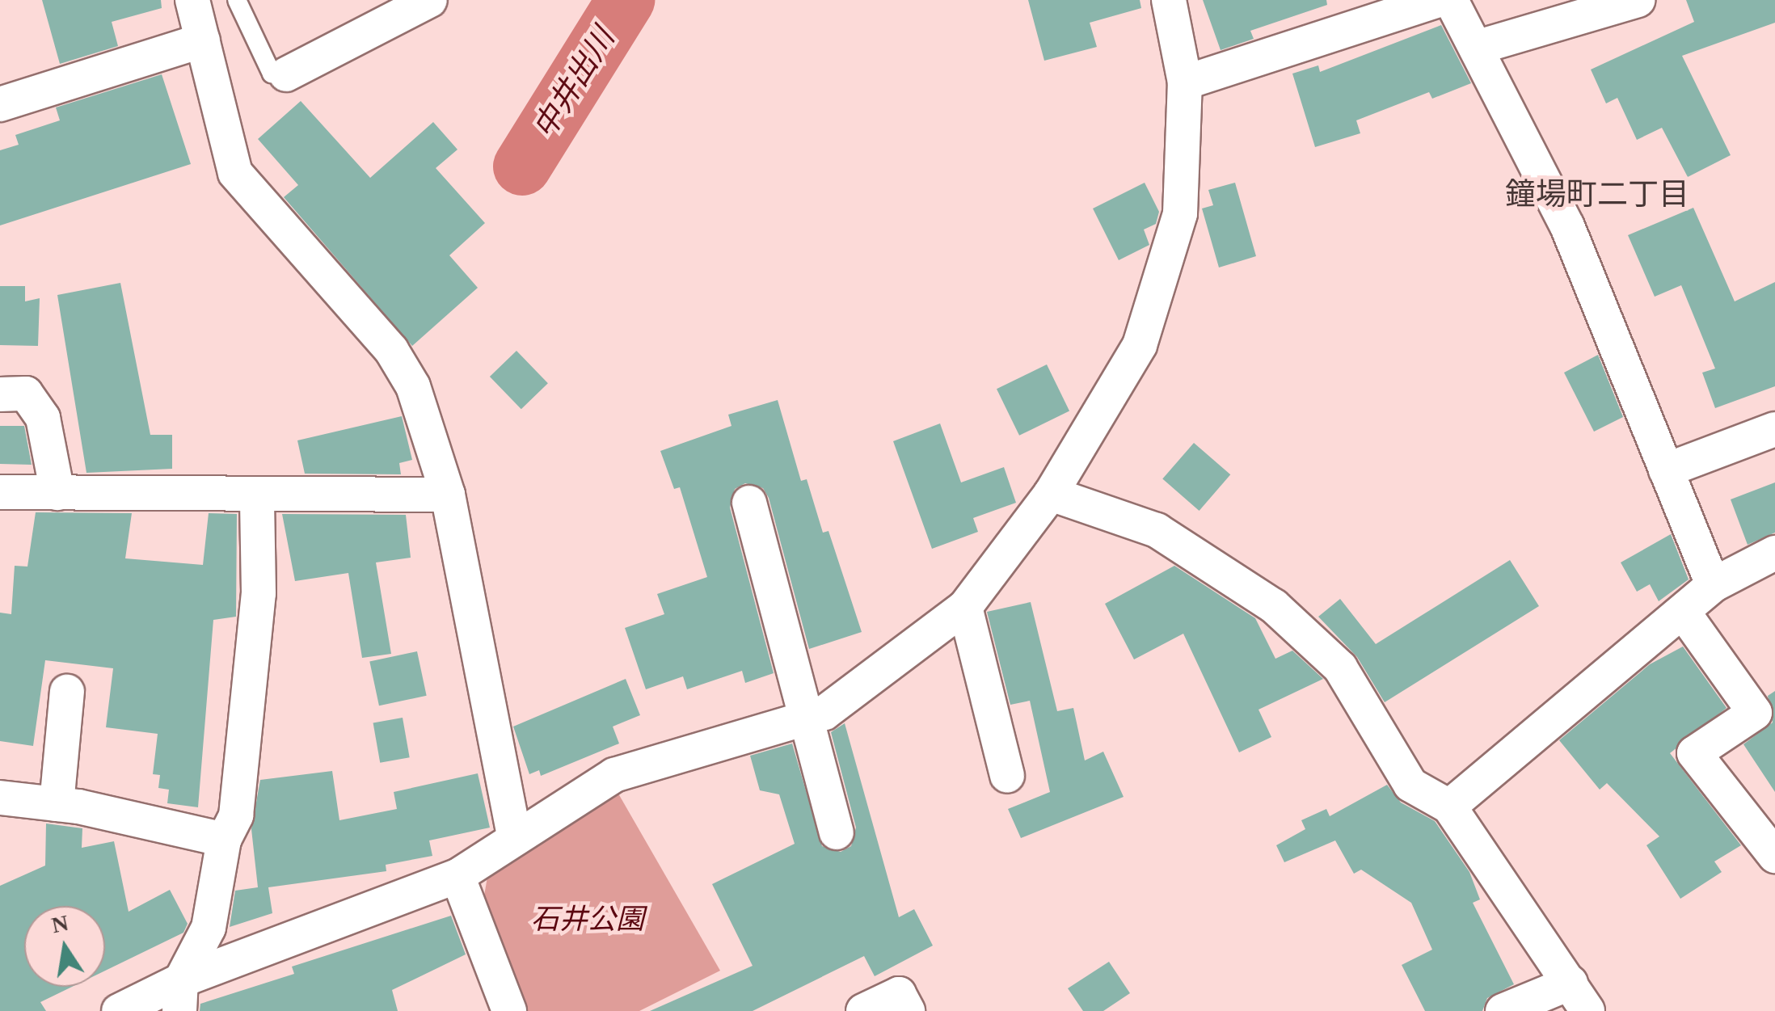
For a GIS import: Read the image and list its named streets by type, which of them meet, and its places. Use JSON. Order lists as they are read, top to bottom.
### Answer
{
  "districts": ["鐘場町二丁目"],
  "water": ["中井出川"],
  "parks": ["石井公園"],
  "north": "top"
}
